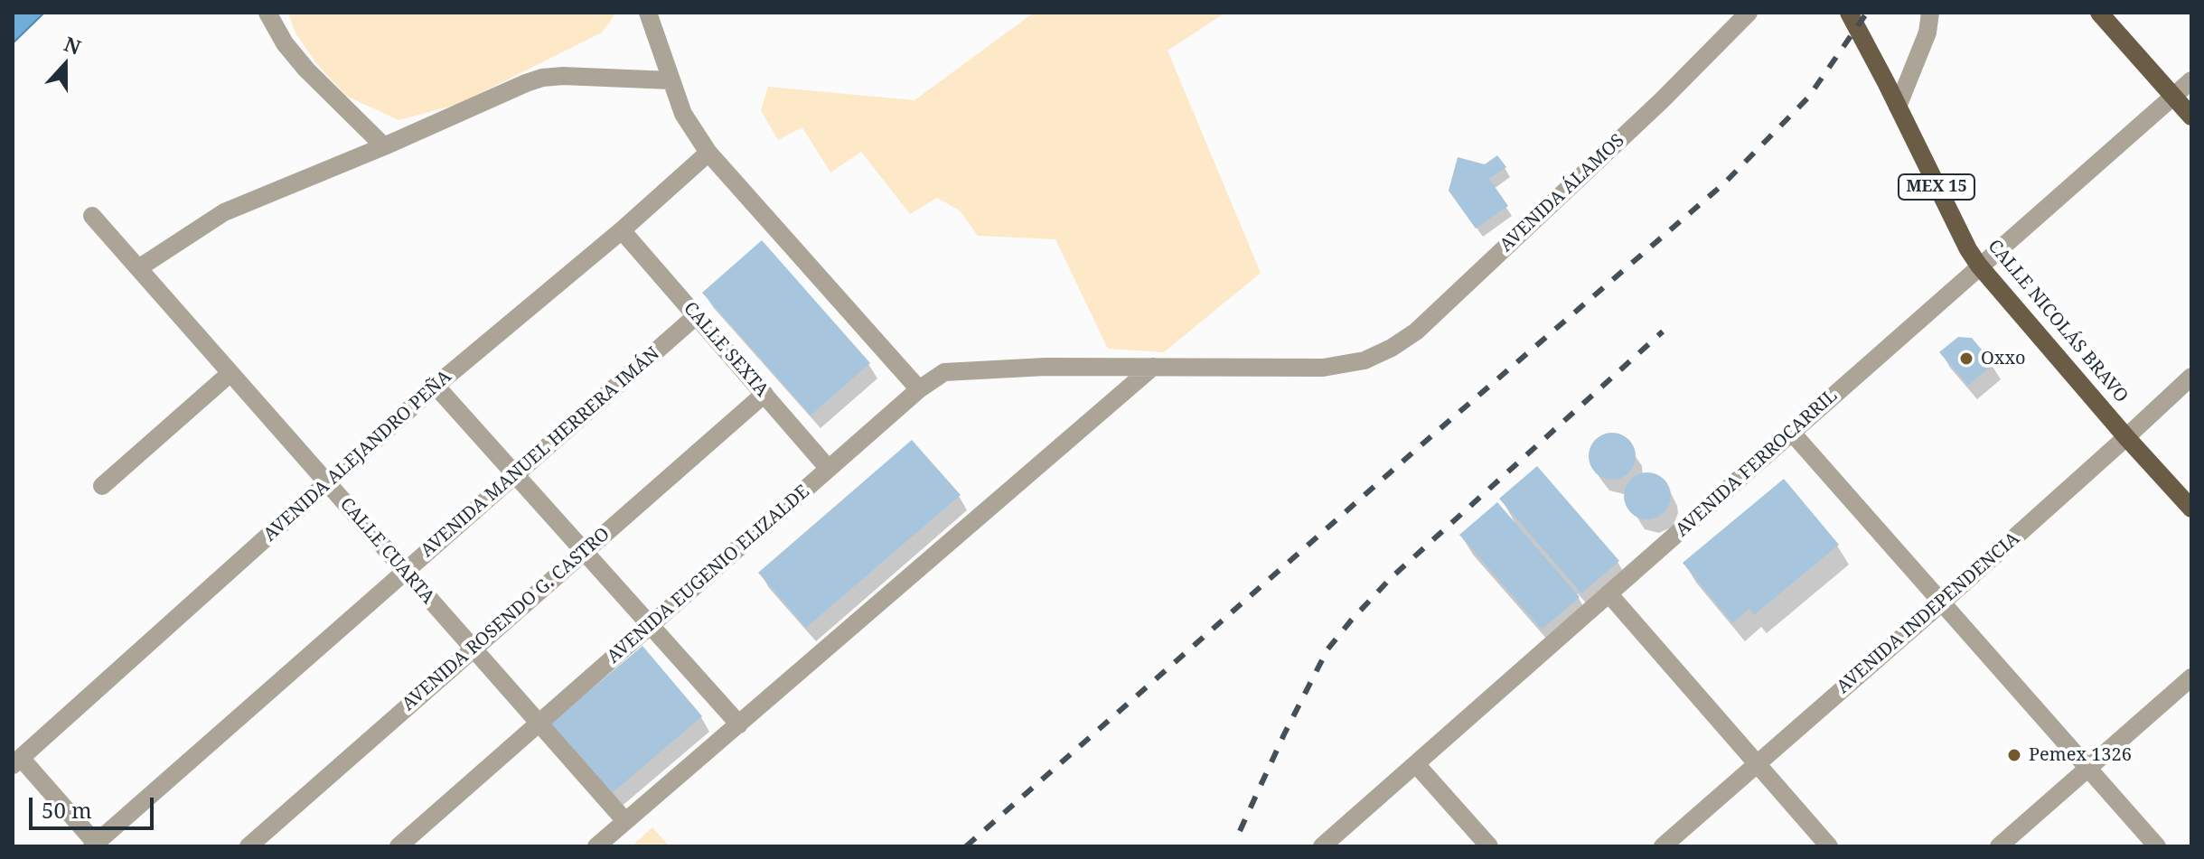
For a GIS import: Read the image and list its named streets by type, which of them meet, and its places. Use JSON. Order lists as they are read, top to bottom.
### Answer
{
  "streets": {
    "main road": ["MEX 15", "CALLE NICOLÁS BRAVO"],
    "street": [
      "AVENIDA ÁLAMOS",
      "CALLE SEXTA",
      "AVENIDA MANUEL HERRERA IMÁN",
      "AVENIDA ALEJANDRO PEÑA",
      "AVENIDA FERROCARRIL",
      "CALLE CUARTA",
      "AVENIDA EUGENIO ELIZALDE",
      "AVENIDA INDEPENDENCIA",
      "AVENIDA ROSENDO G. CASTRO"
    ]
  },
  "crossings": [
    ["MEX 15", "CALLE NICOLÁS BRAVO"],
    ["AVENIDA ÁLAMOS", "AVENIDA EUGENIO ELIZALDE"],
    ["CALLE NICOLÁS BRAVO", "AVENIDA FERROCARRIL"],
    ["CALLE NICOLÁS BRAVO", "AVENIDA INDEPENDENCIA"],
    ["CALLE SEXTA", "AVENIDA MANUEL HERRERA IMÁN"],
    ["CALLE SEXTA", "AVENIDA ALEJANDRO PEÑA"],
    ["CALLE SEXTA", "AVENIDA EUGENIO ELIZALDE"],
    ["CALLE SEXTA", "AVENIDA ROSENDO G. CASTRO"],
    ["AVENIDA MANUEL HERRERA IMÁN", "CALLE CUARTA"],
    ["AVENIDA ALEJANDRO PEÑA", "CALLE CUARTA"],
    ["CALLE CUARTA", "AVENIDA EUGENIO ELIZALDE"],
    ["CALLE CUARTA", "AVENIDA ROSENDO G. CASTRO"]
  ],
  "places": ["Oxxo", "Pemex 1326"],
  "scale_bar": "50 m",
  "north": "top"
}
